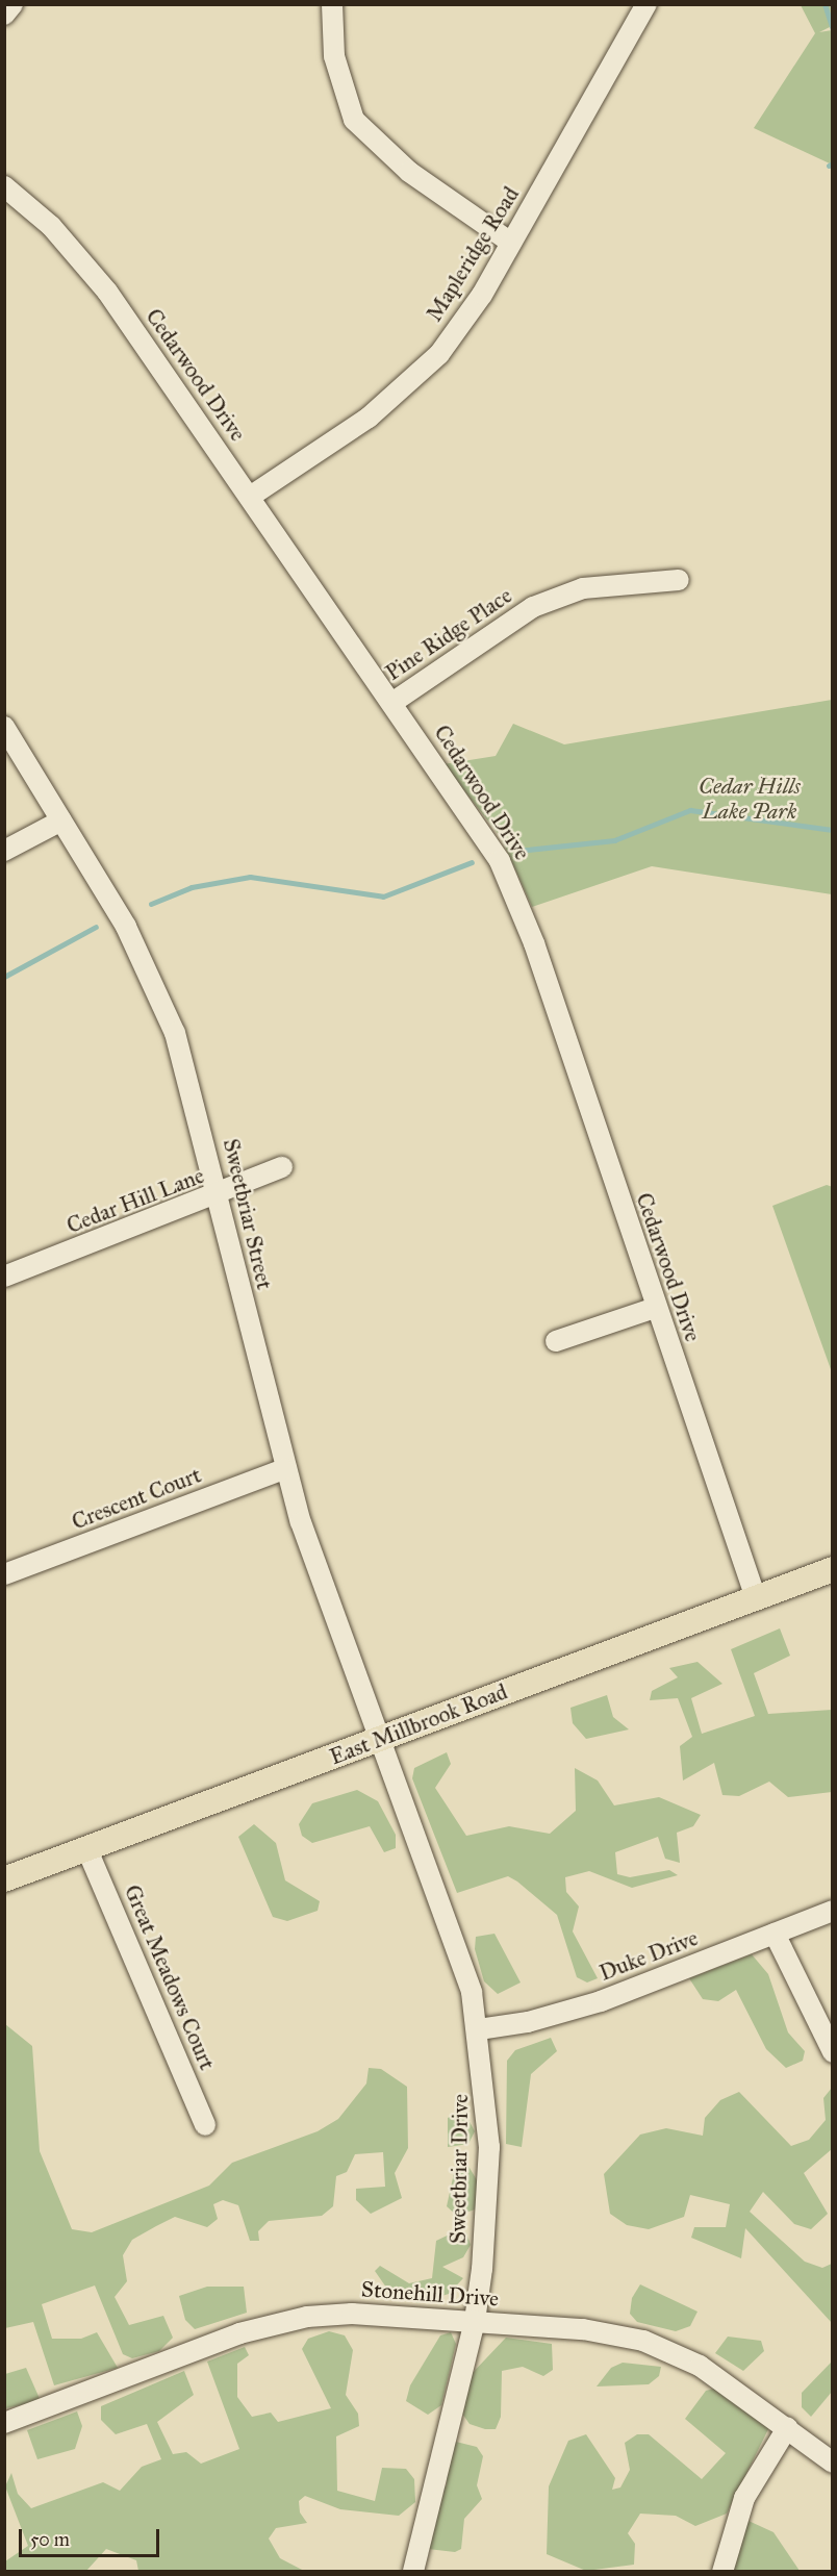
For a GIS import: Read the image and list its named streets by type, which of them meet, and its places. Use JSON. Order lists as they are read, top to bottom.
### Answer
{
  "streets": {
    "main road": ["East Millbrook Road"],
    "street": [
      "Mapleridge Road",
      "Cedarwood Drive",
      "Pine Ridge Place",
      "Cedar Hill Lane",
      "Sweetbriar Street",
      "Crescent Court",
      "Duke Drive",
      "Great Meadows Court",
      "Sweetbriar Drive",
      "Stonehill Drive"
    ]
  },
  "crossings": [
    ["Mapleridge Road", "Cedarwood Drive"],
    ["Cedarwood Drive", "Pine Ridge Place"],
    ["Cedarwood Drive", "East Millbrook Road"],
    ["Cedar Hill Lane", "Sweetbriar Street"],
    ["Sweetbriar Street", "Crescent Court"],
    ["Sweetbriar Street", "East Millbrook Road"],
    ["Sweetbriar Street", "Sweetbriar Drive"],
    ["East Millbrook Road", "Great Meadows Court"],
    ["East Millbrook Road", "Sweetbriar Drive"],
    ["Duke Drive", "Sweetbriar Drive"],
    ["Sweetbriar Drive", "Stonehill Drive"]
  ],
  "parks": ["Cedar Hills Lake Park"],
  "scale_bar": "50 m"
}
